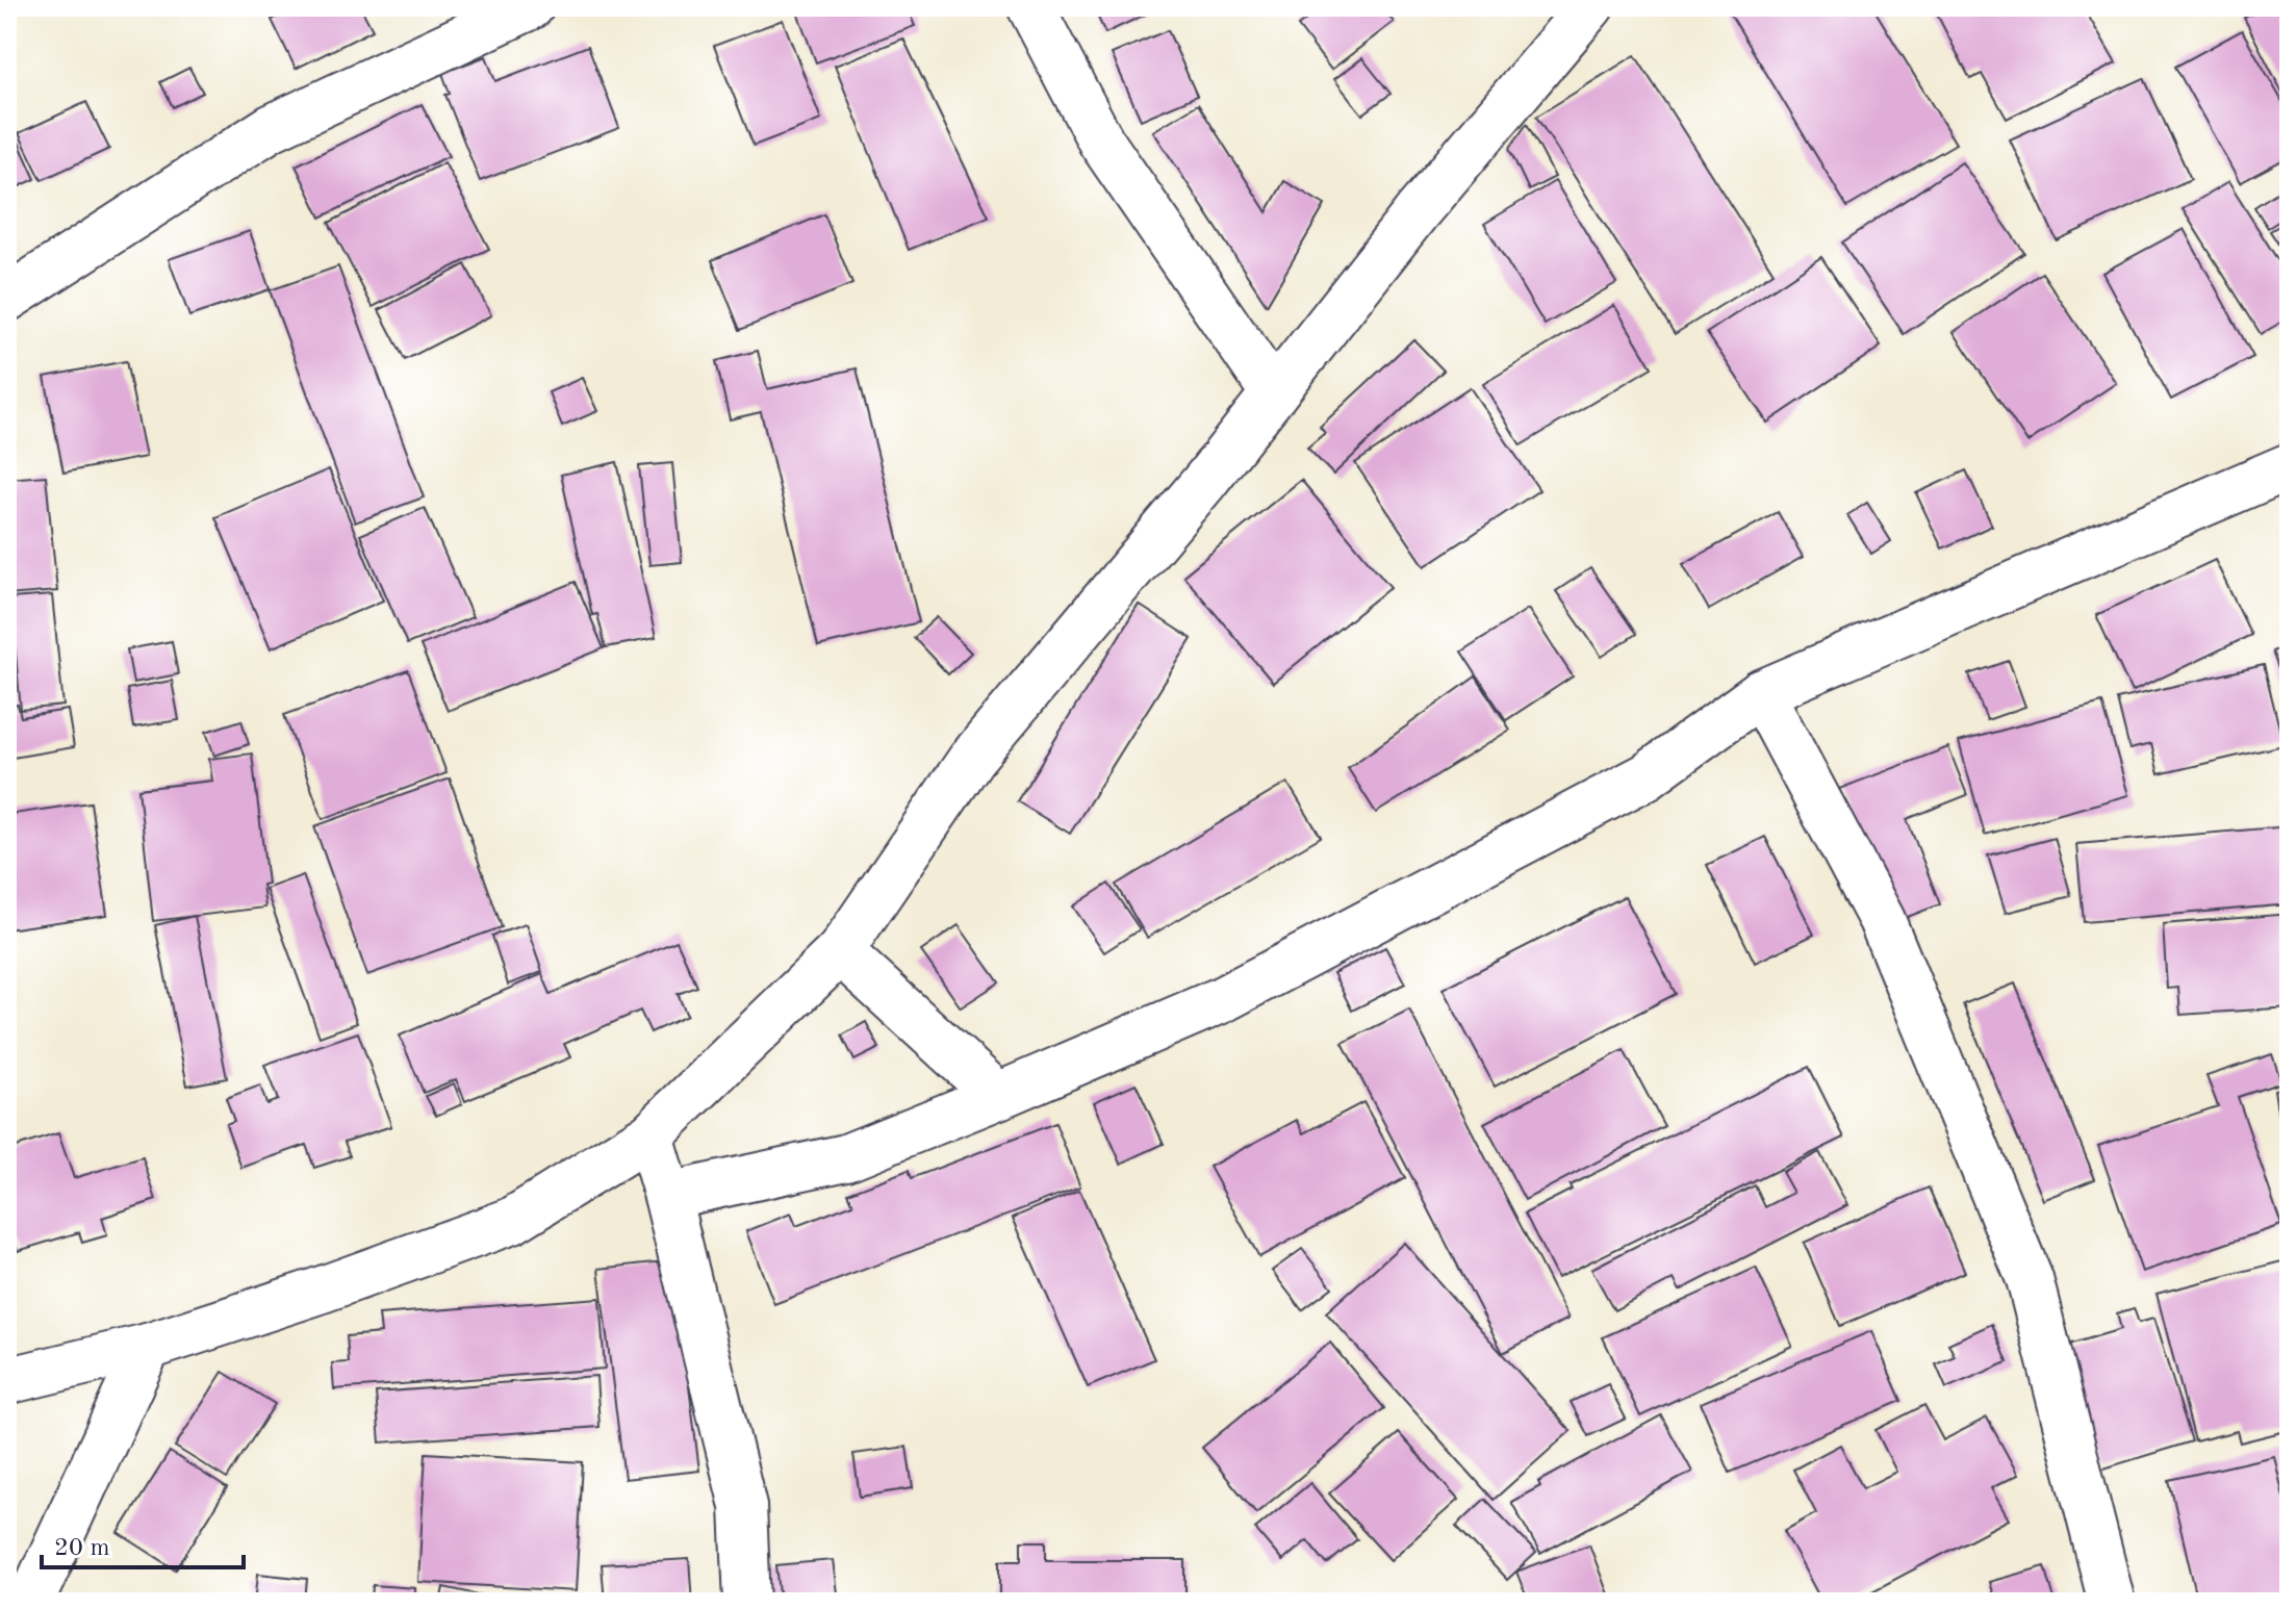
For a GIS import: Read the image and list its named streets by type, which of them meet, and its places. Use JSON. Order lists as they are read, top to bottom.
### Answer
{
  "scale_bar": "20 m"
}
